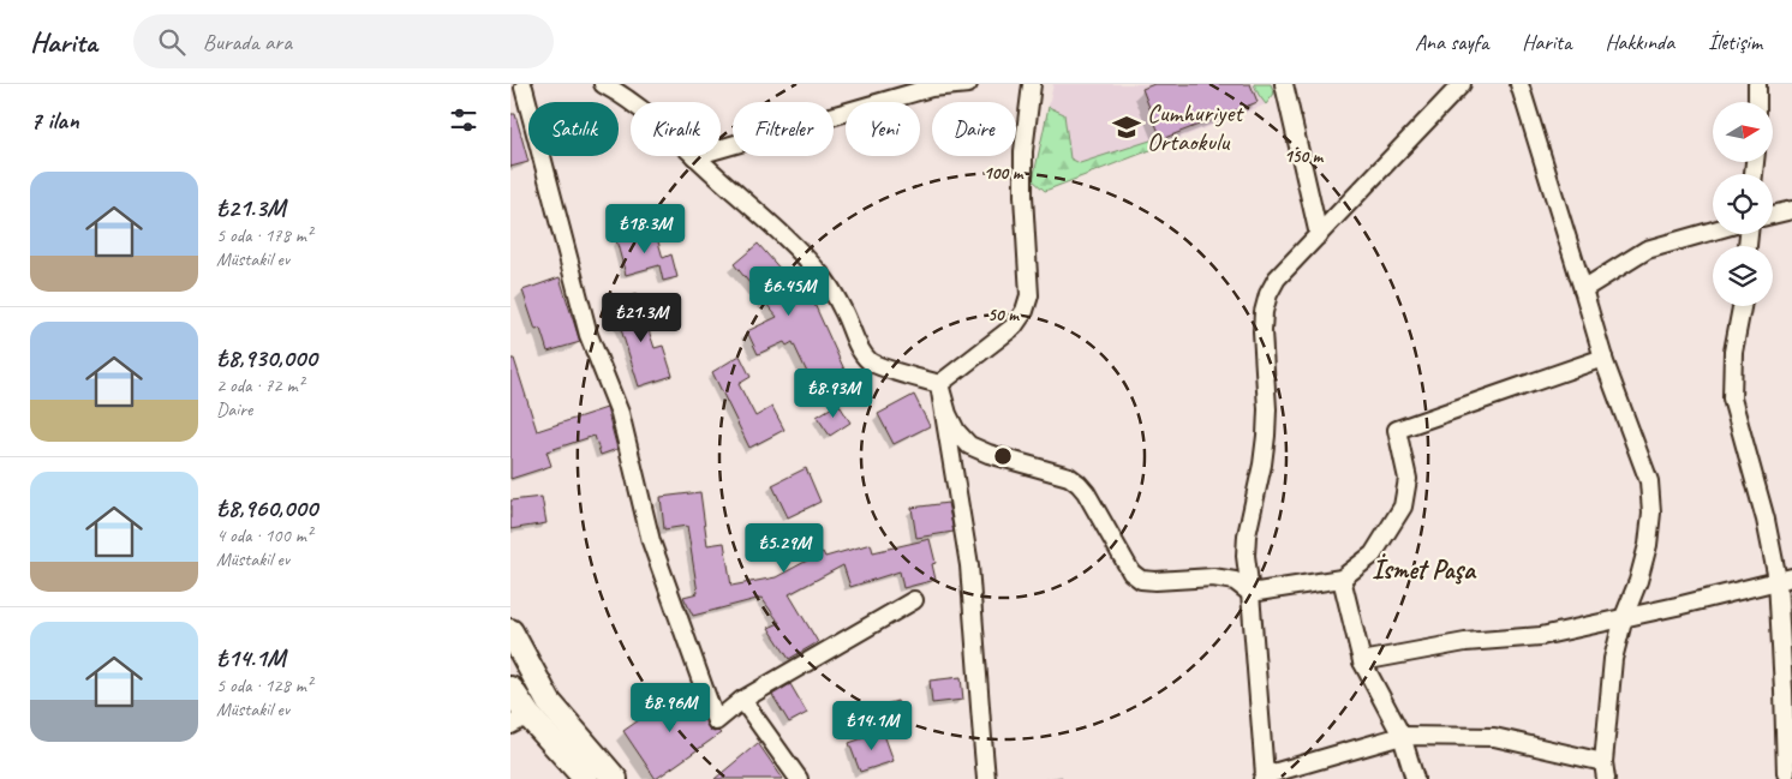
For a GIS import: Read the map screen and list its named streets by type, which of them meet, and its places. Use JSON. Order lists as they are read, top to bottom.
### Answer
{
  "districts": ["İsmet Paşa"],
  "places": {
    "school or university": ["Cumhuriyet Ortaokulu"]
  },
  "north": "right",
  "page": {
    "header": "Harita",
    "search": "Burada ara",
    "nav": [
      "Ana sayfa",
      "Harita",
      "Hakkında",
      "İletişim"
    ],
    "heading": "7 ilan",
    "chip": [
      "Satılık",
      "Kiralık",
      "Filtreler",
      "Yeni",
      "Daire"
    ],
    "list": [
      {
        "name": "₺21.3M",
        "note": "5 oda · 178 m² · Müstakil ev"
      },
      {
        "name": "₺8,930,000",
        "note": "2 oda · 72 m² · Daire"
      },
      {
        "name": "₺8,960,000",
        "note": "4 oda · 100 m² · Müstakil ev"
      },
      {
        "name": "₺14.1M",
        "note": "5 oda · 128 m² · Müstakil ev"
      }
    ],
    "price": [
      "₺18.3M",
      "₺6.45M",
      "₺21.3M",
      "₺8.93M",
      "₺5.29M",
      "₺8.96M",
      "₺14.1M"
    ]
  },
  "rings": ["150 m", "100 m", "50 m"]
}
